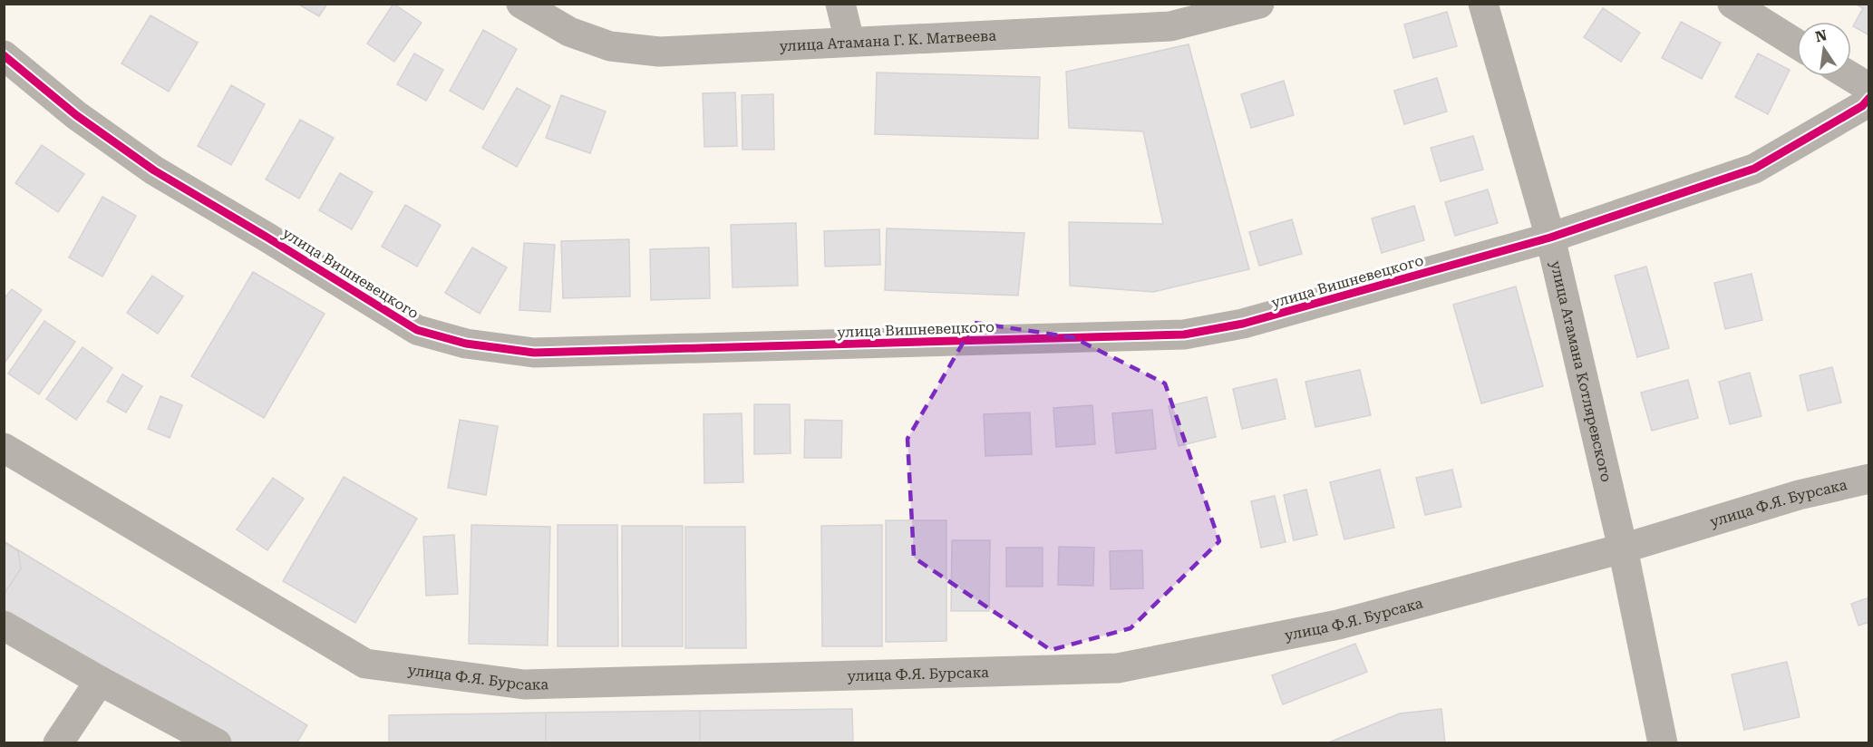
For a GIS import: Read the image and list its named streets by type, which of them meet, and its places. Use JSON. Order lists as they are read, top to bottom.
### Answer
{
  "streets": {
    "street": [
      "улица Атамана Г. К. Матвеева",
      "улица Вишневецкого",
      "улица Атамана Котляревского",
      "улица Ф.Я. Бурсака"
    ]
  },
  "crossings": [
    ["улица Вишневецкого", "улица Атамана Котляревского"],
    ["улица Атамана Котляревского", "улица Ф.Я. Бурсака"]
  ],
  "north": "top"
}
